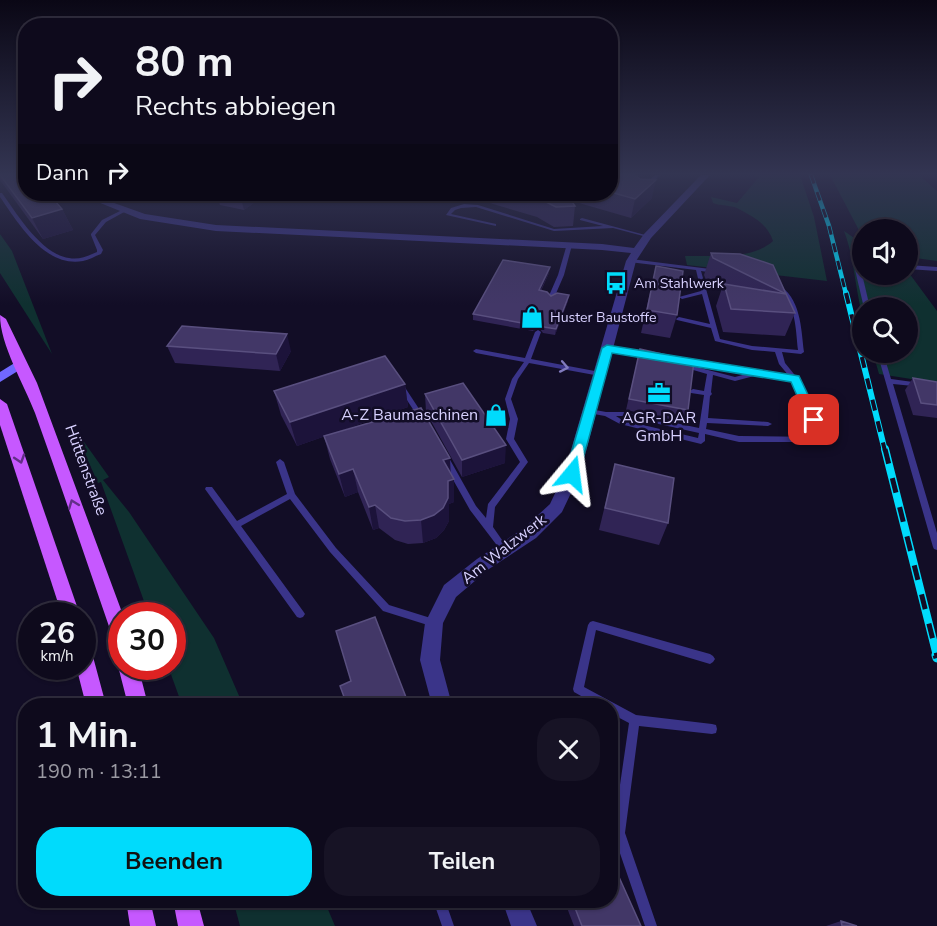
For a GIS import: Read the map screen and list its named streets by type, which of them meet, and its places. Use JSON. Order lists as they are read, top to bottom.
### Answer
{
  "streets": {
    "main road": ["Hüttenstraße"],
    "street": ["Am Walzwerk"]
  },
  "places": {
    "bus stop": ["Am Stahlwerk"],
    "shop": ["Huster Baustoffe", "A-Z Baumaschinen"],
    "office": ["AGR-DAR GmbH"]
  },
  "page": {
    "turn": ["80 m", "Rechts abbiegen"],
    "then": "Dann",
    "speed": "26 km/h",
    "limit": "30",
    "heading": ["1 Min.", "190 m · 13:11"],
    "buttons": ["Beenden", "Teilen"]
  }
}
